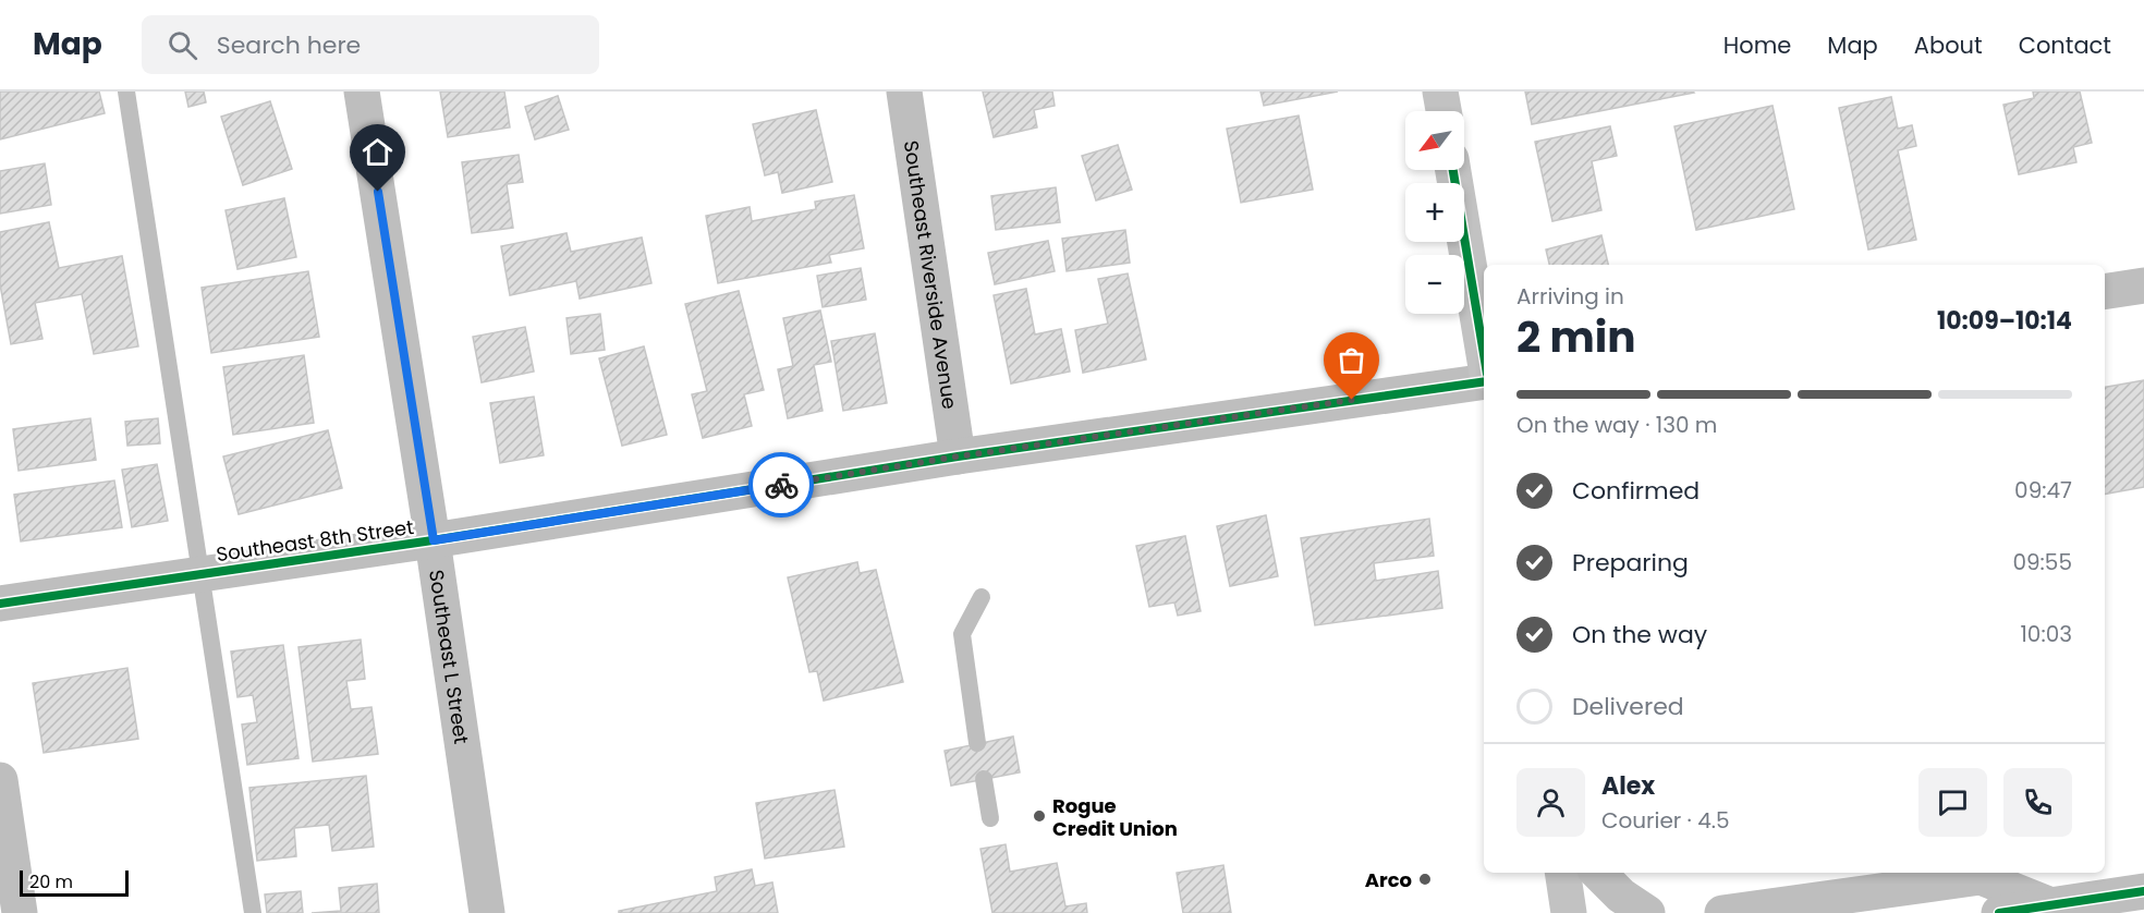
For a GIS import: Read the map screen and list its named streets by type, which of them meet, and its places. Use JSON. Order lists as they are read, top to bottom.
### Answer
{
  "streets": {
    "main road": ["Southeast Riverside Avenue", "Southeast 8th Street", "Southeast L Street"]
  },
  "crossings": [
    ["Southeast Riverside Avenue", "Southeast 8th Street"],
    ["Southeast 8th Street", "Southeast L Street"]
  ],
  "places": ["Rogue Credit Union", "Arco"],
  "scale_bar": "20 m",
  "north": "bottom left",
  "page": {
    "header": "Map",
    "search": "Search here",
    "nav": [
      "Home",
      "Map",
      "About",
      "Contact"
    ],
    "map_buttons": ["+", "−"],
    "heading": ["2 min", "Arriving in", "10:09–10:14"],
    "panel": ["Alex", "Courier · 4.5"],
    "bar": "On the way · 130 m",
    "list": [
      ["Confirmed", "09:47"],
      ["Preparing", "09:55"],
      ["On the way", "10:03"],
      "Delivered"
    ],
    "scale": "20 m"
  }
}
